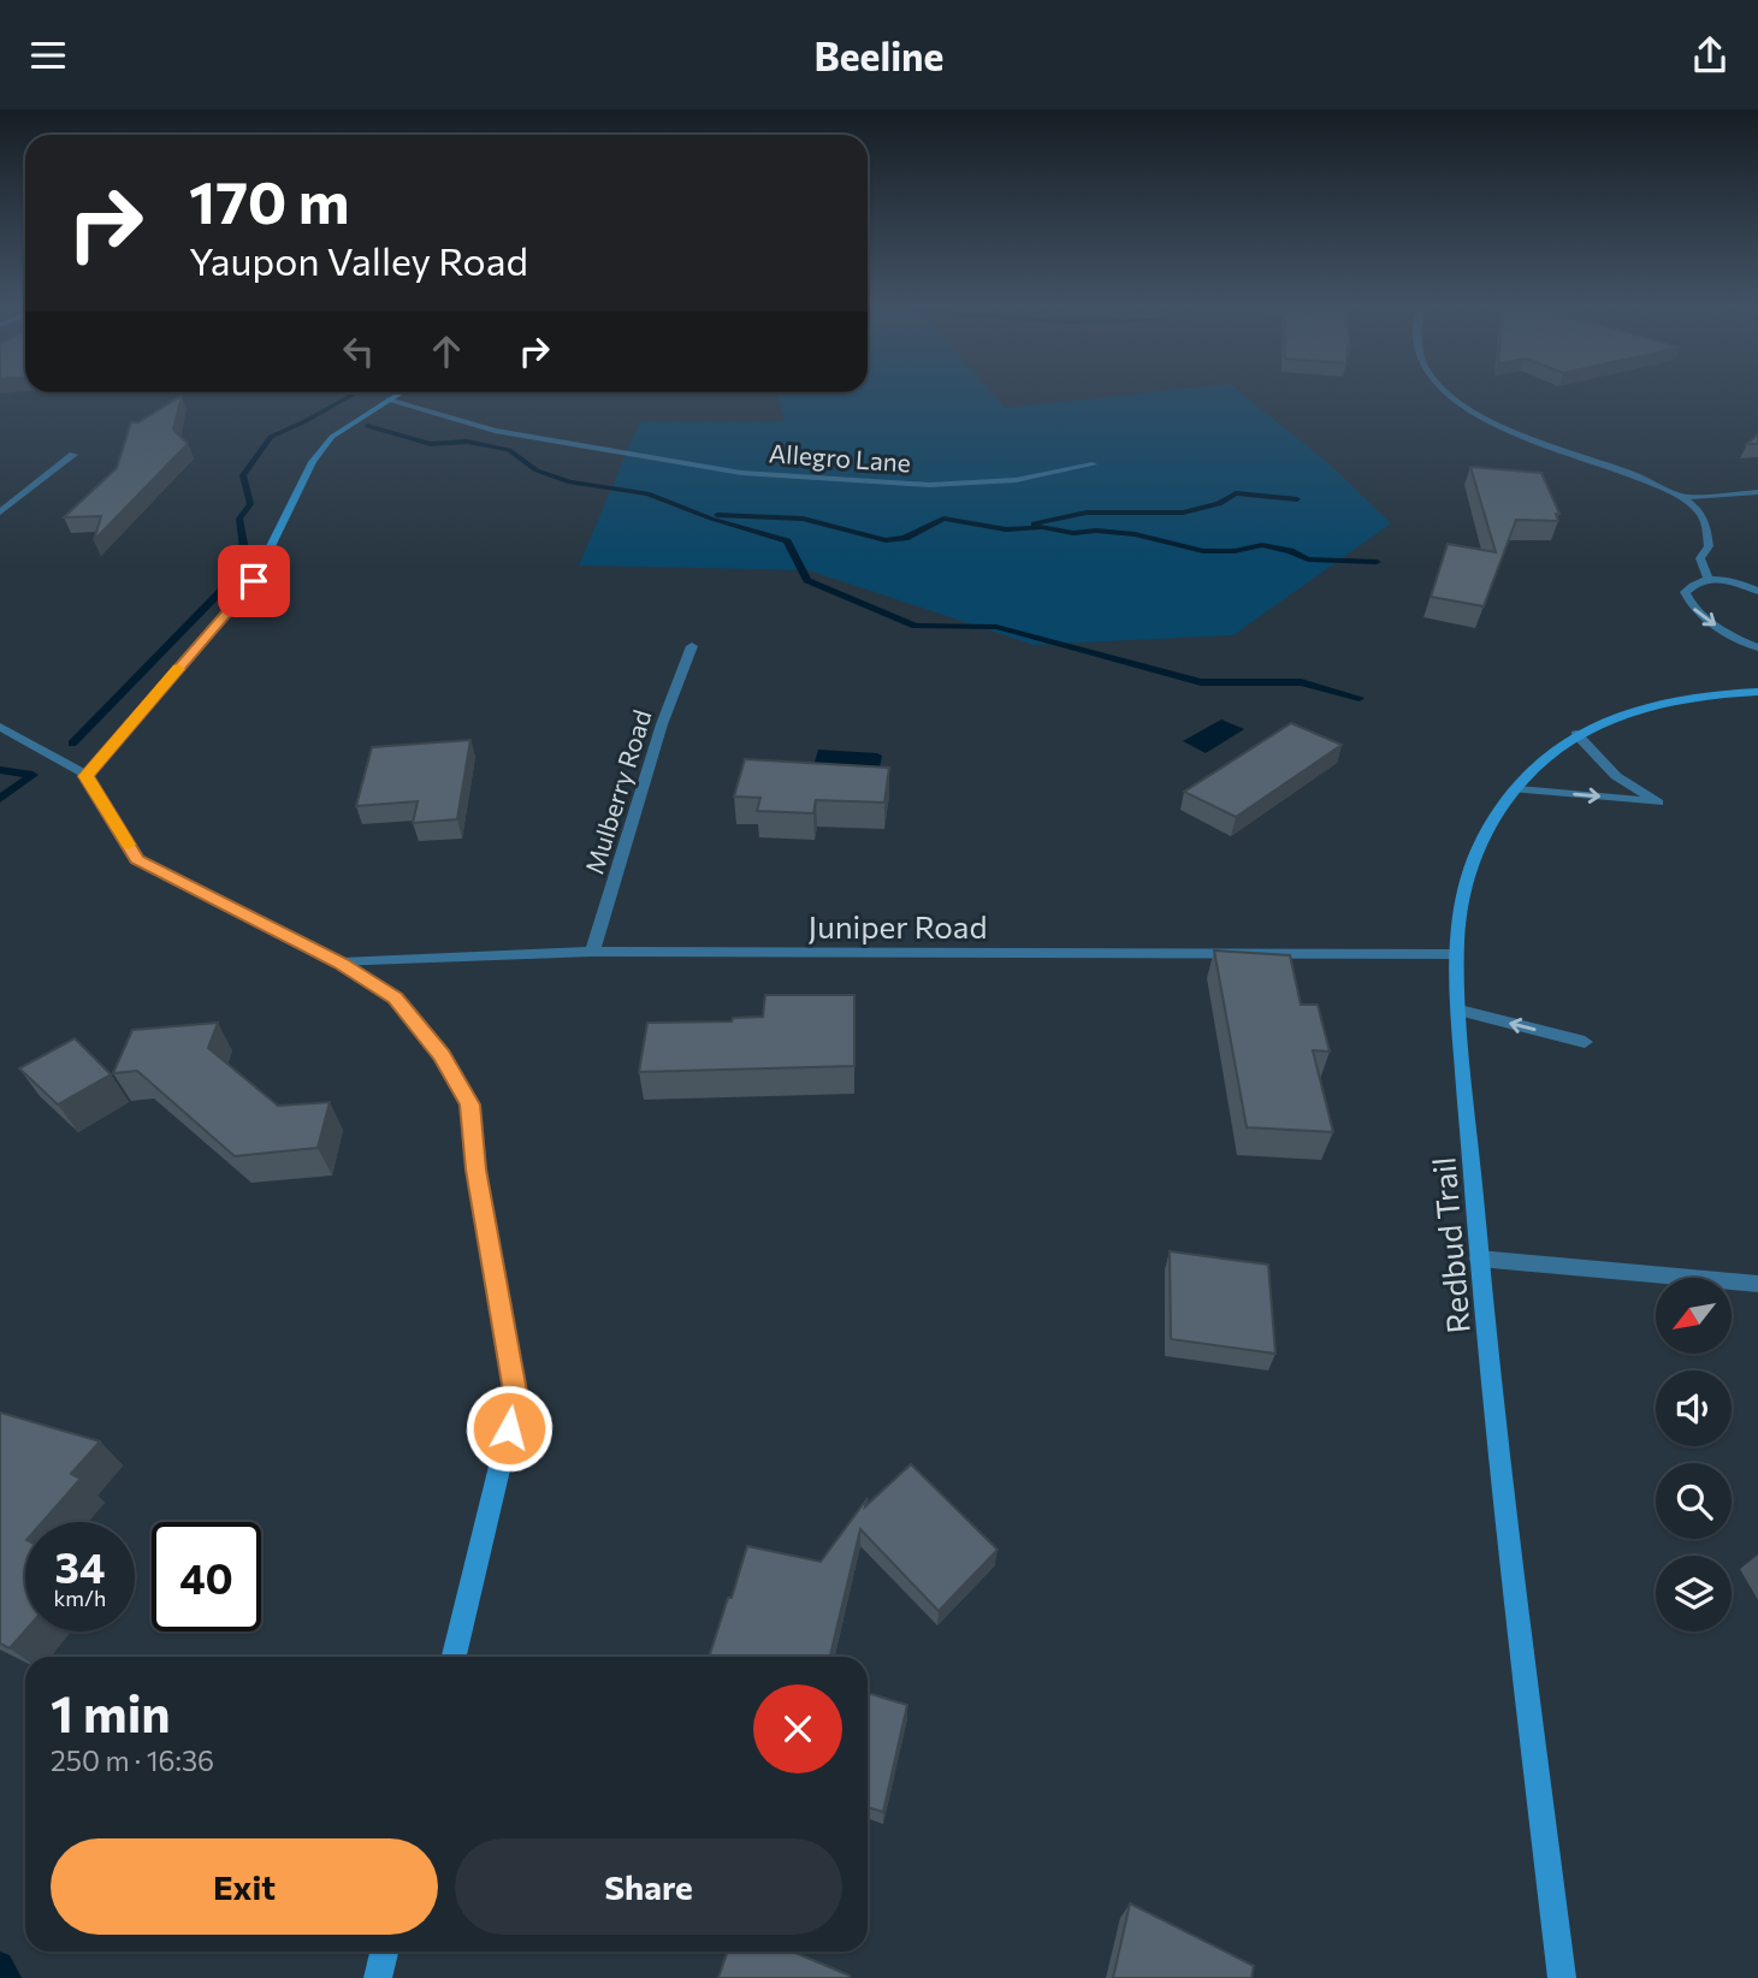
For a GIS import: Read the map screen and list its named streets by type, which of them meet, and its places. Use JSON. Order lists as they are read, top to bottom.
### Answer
{
  "streets": {
    "street": [
      "Allegro Lane",
      "Mulberry Road",
      "Juniper Road",
      "Redbud Trail"
    ]
  },
  "crossings": [
    ["Mulberry Road", "Juniper Road"],
    ["Juniper Road", "Redbud Trail"]
  ],
  "north": "bottom left",
  "page": {
    "header": "Beeline",
    "turn": ["170 m", "Yaupon Valley Road"],
    "speed": "34 km/h",
    "limit": "40",
    "heading": ["1 min", "250 m · 16:36"],
    "buttons": ["Exit", "Share"]
  }
}
